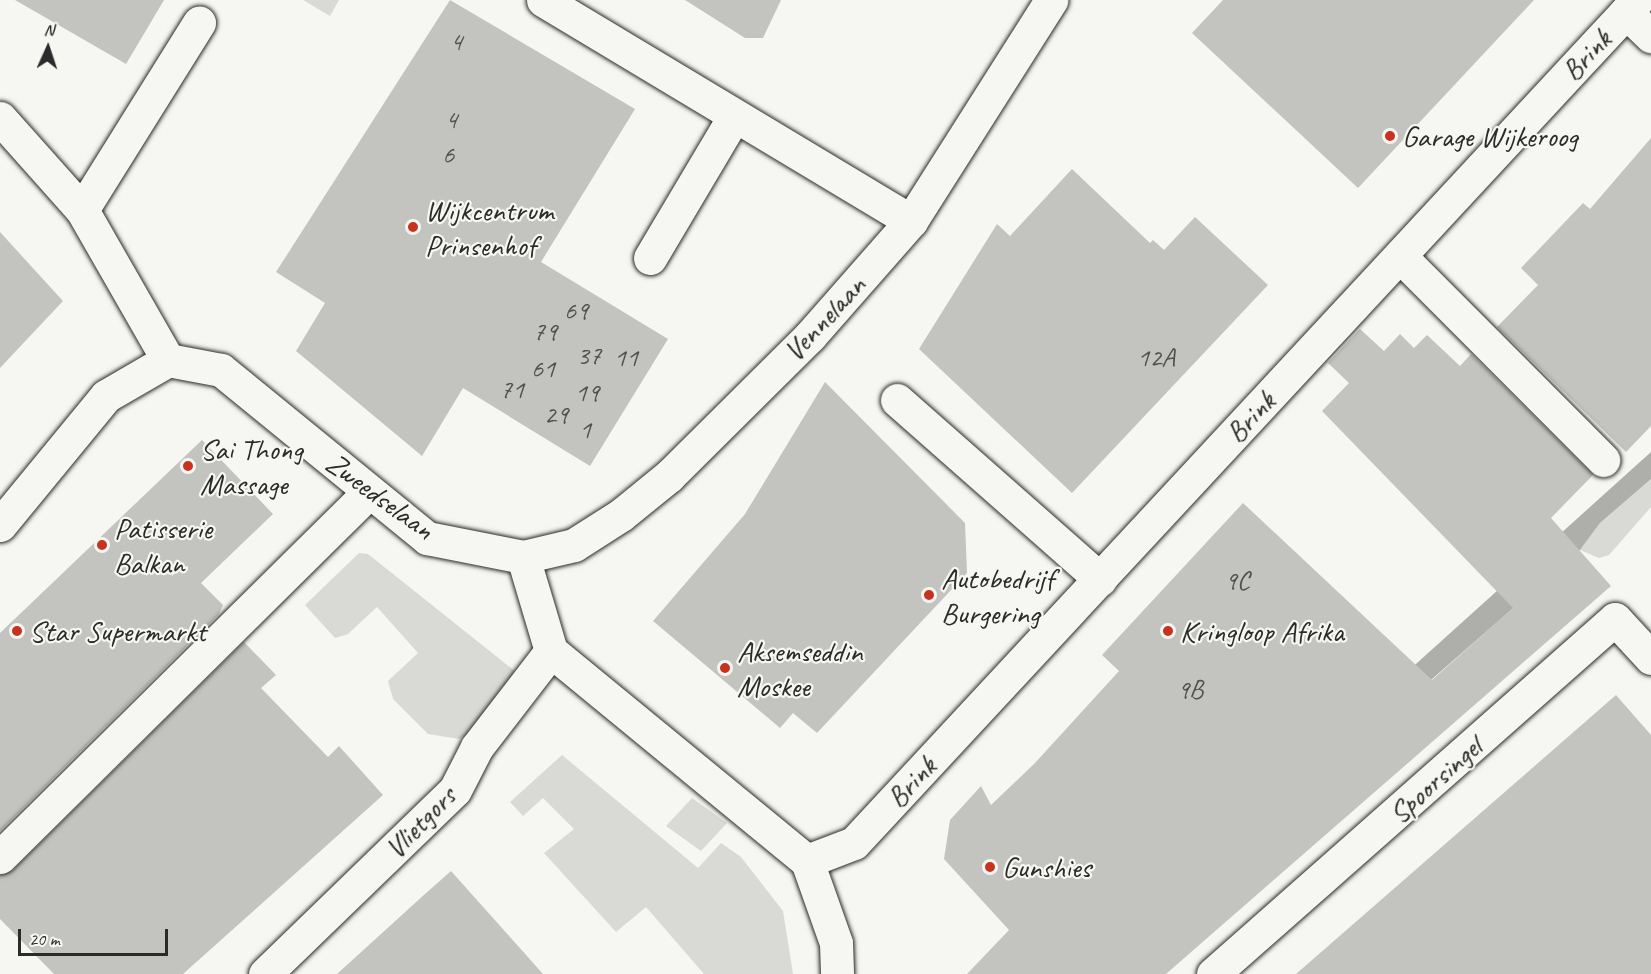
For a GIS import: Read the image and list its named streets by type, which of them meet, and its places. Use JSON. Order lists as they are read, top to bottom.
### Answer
{
  "streets": {
    "street": [
      "Brink",
      "Vennelaan",
      "Zweedselaan",
      "Spoorsingel",
      "Vlietgors"
    ]
  },
  "crossings": [
    ["Vennelaan", "Zweedselaan"]
  ],
  "places": [
    "Garage Wijkeroog",
    "Wijkcentrum Prinsenhof",
    "Sai Thong Massage",
    "Patisserie Balkan",
    "Autobedrijf Burgering",
    "Star Supermarkt",
    "Kringloop Afrika",
    "Aksemseddin Moskee",
    "Gunshies"
  ],
  "house_numbers": [
    "4",
    "4",
    "6",
    "69",
    "79",
    "37",
    "11",
    "12A",
    "61",
    "71",
    "19",
    "29",
    "1",
    "9C",
    "9B"
  ],
  "scale_bar": "20 m",
  "north": "top"
}
